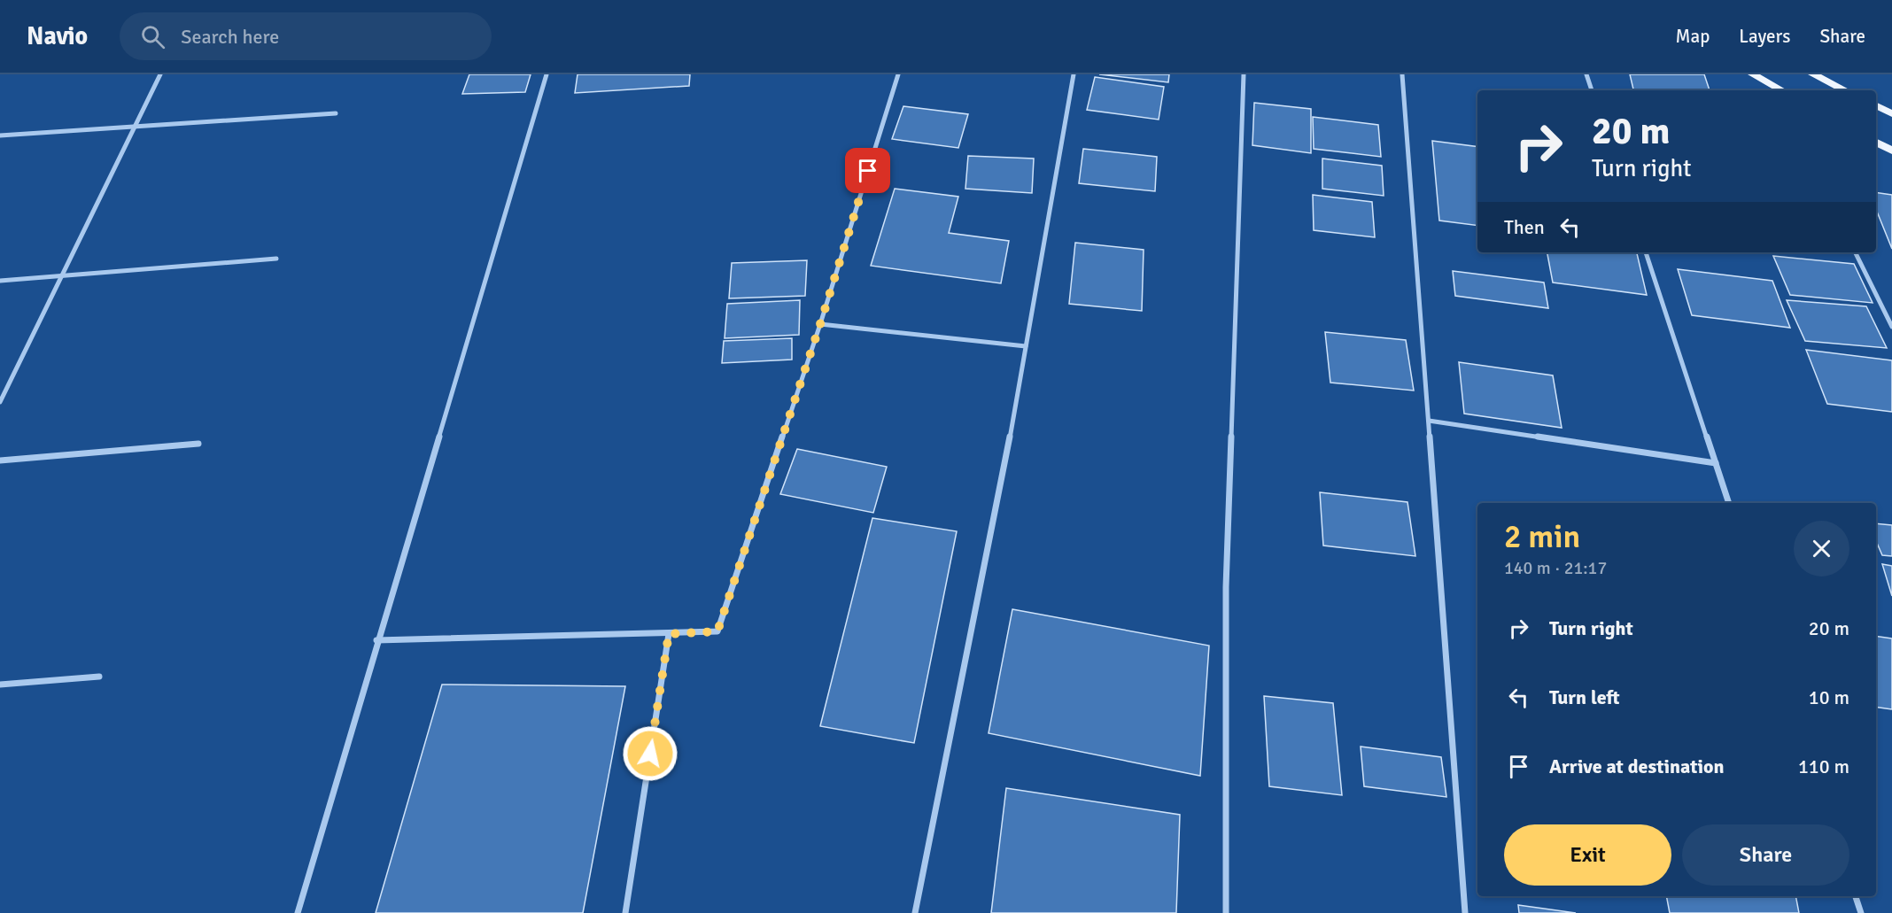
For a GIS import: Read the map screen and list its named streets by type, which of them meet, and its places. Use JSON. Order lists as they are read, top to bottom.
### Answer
{
  "page": {
    "header": "Navio",
    "search": "Search here",
    "nav": ["Map", "Layers", "Share"],
    "turn": ["20 m", "Turn right"],
    "then": "Then",
    "heading": ["2 min", "140 m · 21:17"],
    "list": [
      {
        "name": "Turn right",
        "value": "20 m"
      },
      {
        "name": "Turn left",
        "value": "10 m"
      },
      {
        "name": "Arrive at destination",
        "value": "110 m"
      }
    ],
    "buttons": ["Exit", "Share"]
  }
}
